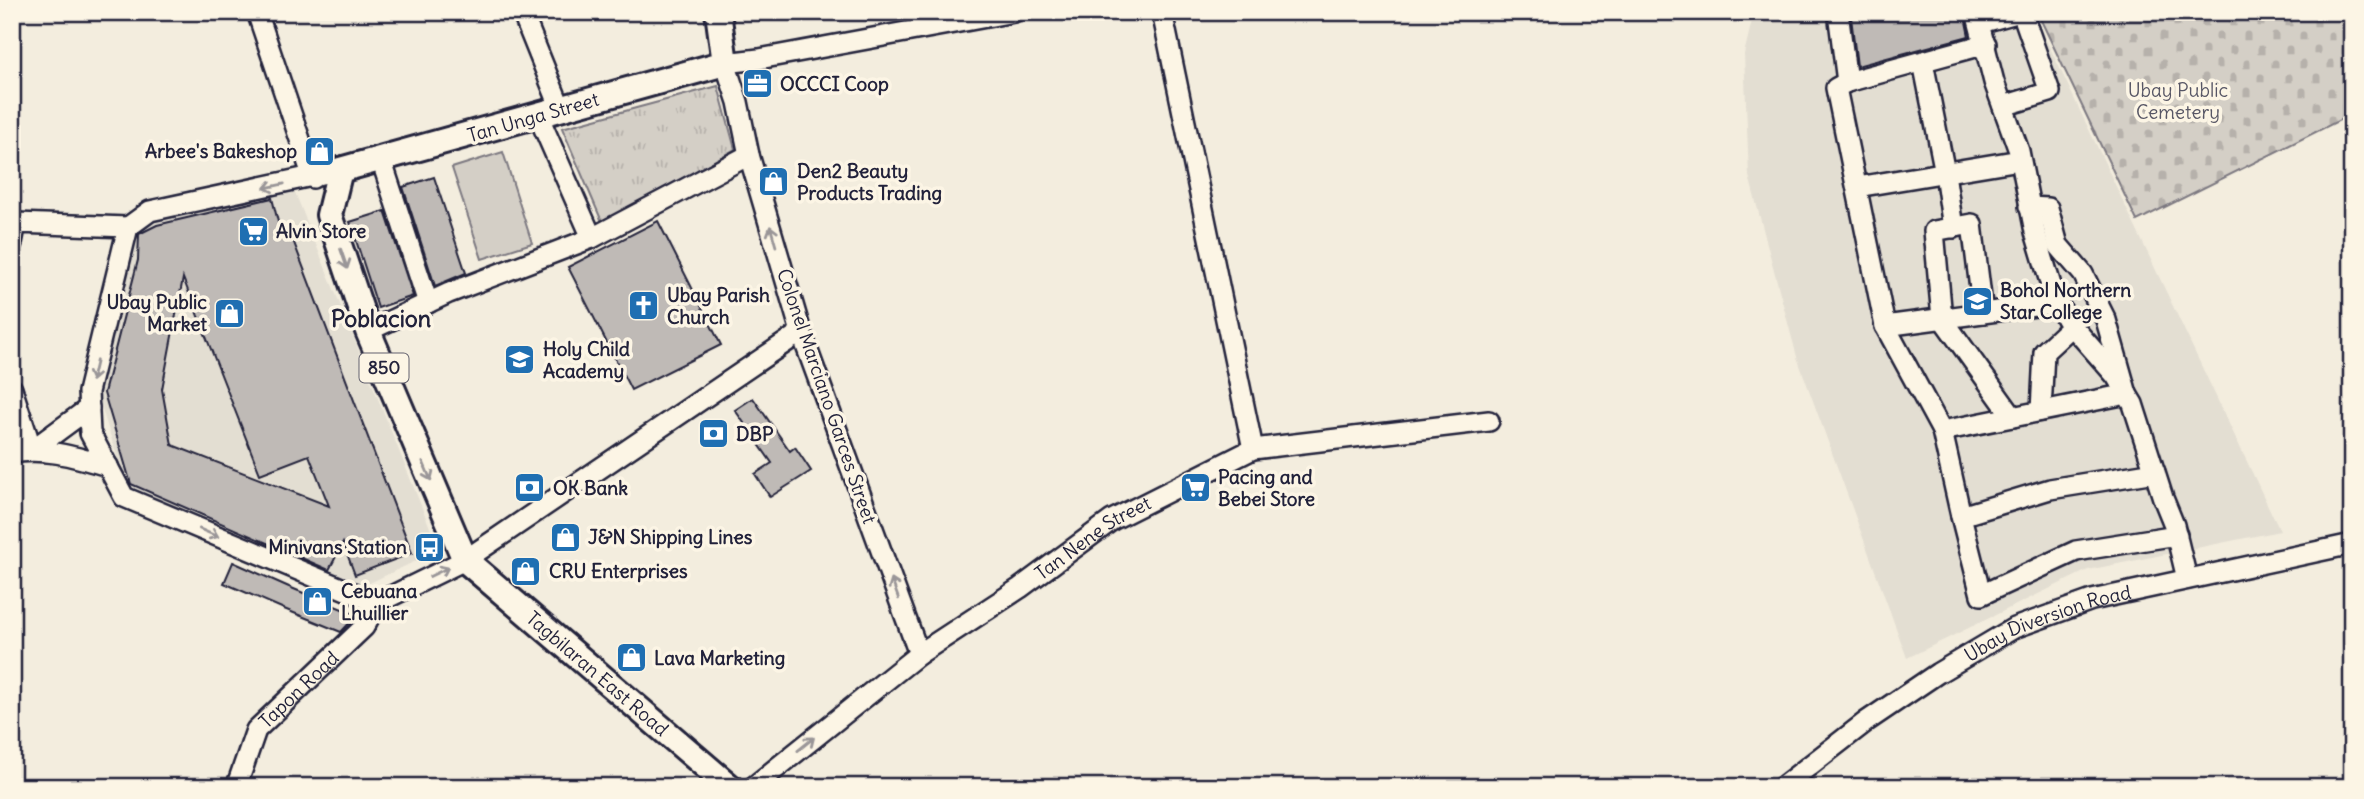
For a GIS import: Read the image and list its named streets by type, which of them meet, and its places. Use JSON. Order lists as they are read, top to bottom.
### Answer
{
  "streets": {
    "main road": [
      "Tan Unga Street",
      "850",
      "Colonel Marciano Garces Street",
      "Tagbilaran East Road"
    ],
    "street": ["Tan Nene Street", "Ubay Diversion Road", "Tapon Road"]
  },
  "crossings": [
    ["Tan Unga Street", "850"],
    ["Tan Unga Street", "Colonel Marciano Garces Street"],
    ["850", "Tagbilaran East Road"],
    ["Colonel Marciano Garces Street", "Tan Nene Street"]
  ],
  "one_way": ["Colonel Marciano Garces Street"],
  "districts": ["Poblacion"],
  "parks": ["Ubay Public Cemetery"],
  "places": {
    "office": ["OCCCI Coop"],
    "shop": [
      "Arbee's Bakeshop",
      "Den2 Beauty Products Trading",
      "Ubay Public Market",
      "J&N Shipping Lines",
      "CRU Enterprises",
      "Cebuana Lhuillier",
      "Lava Marketing"
    ],
    "supermarket": ["Alvin Store", "Pacing and Bebei Store"],
    "school or university": ["Bohol Northern Star College", "Holy Child Academy"],
    "church": ["Ubay Parish Church"],
    "bank": ["DBP", "OK Bank"],
    "bus stop": ["Minivans Station"]
  }
}
